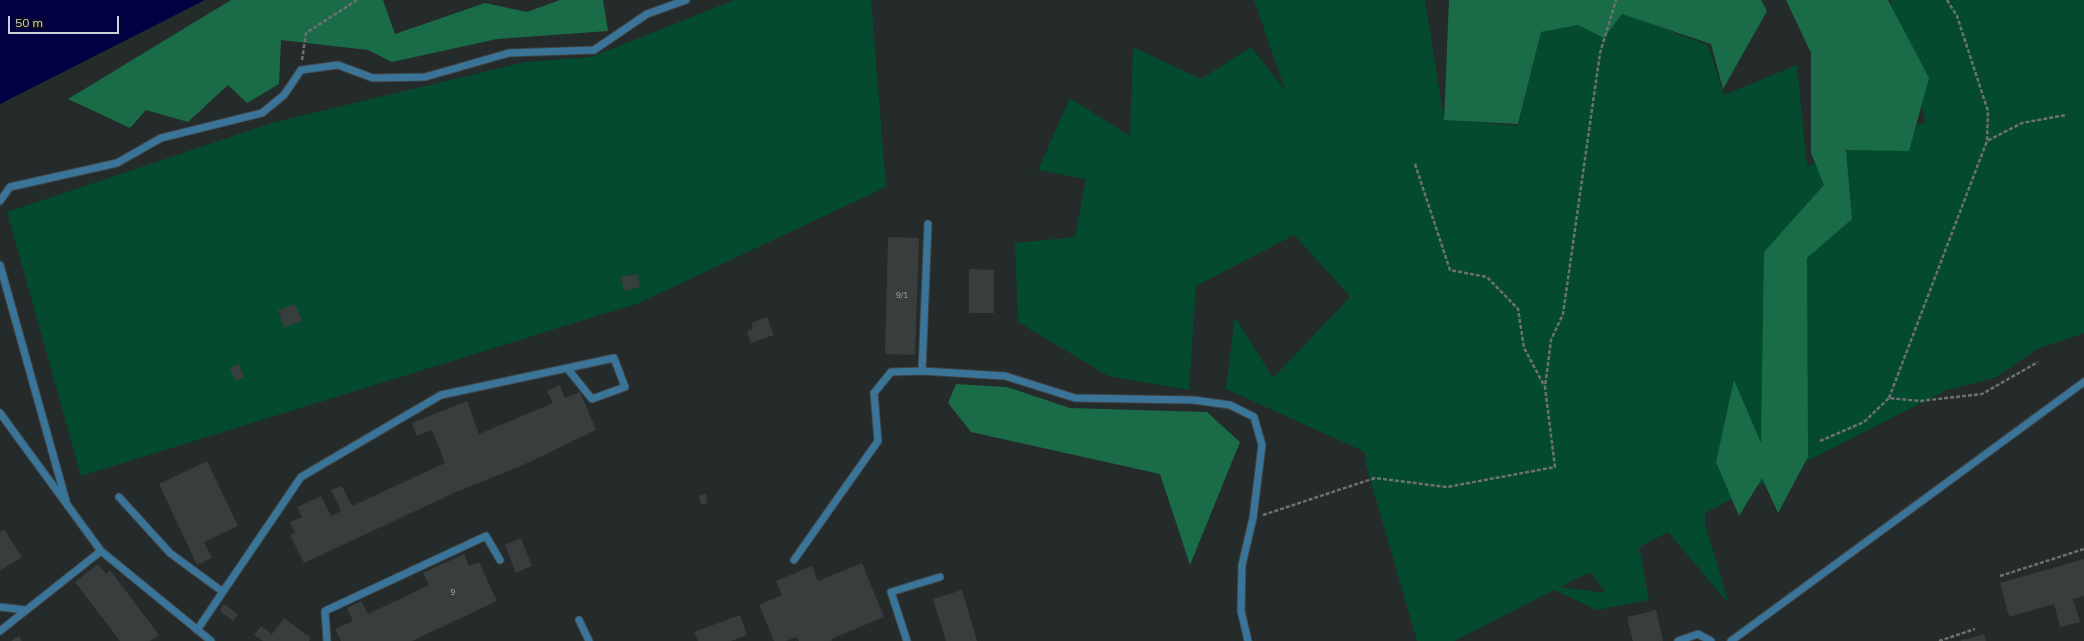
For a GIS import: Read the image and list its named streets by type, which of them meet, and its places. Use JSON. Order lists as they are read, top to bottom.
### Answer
{
  "house_numbers": ["9/1", "9"],
  "scale_bar": "50 m"
}
